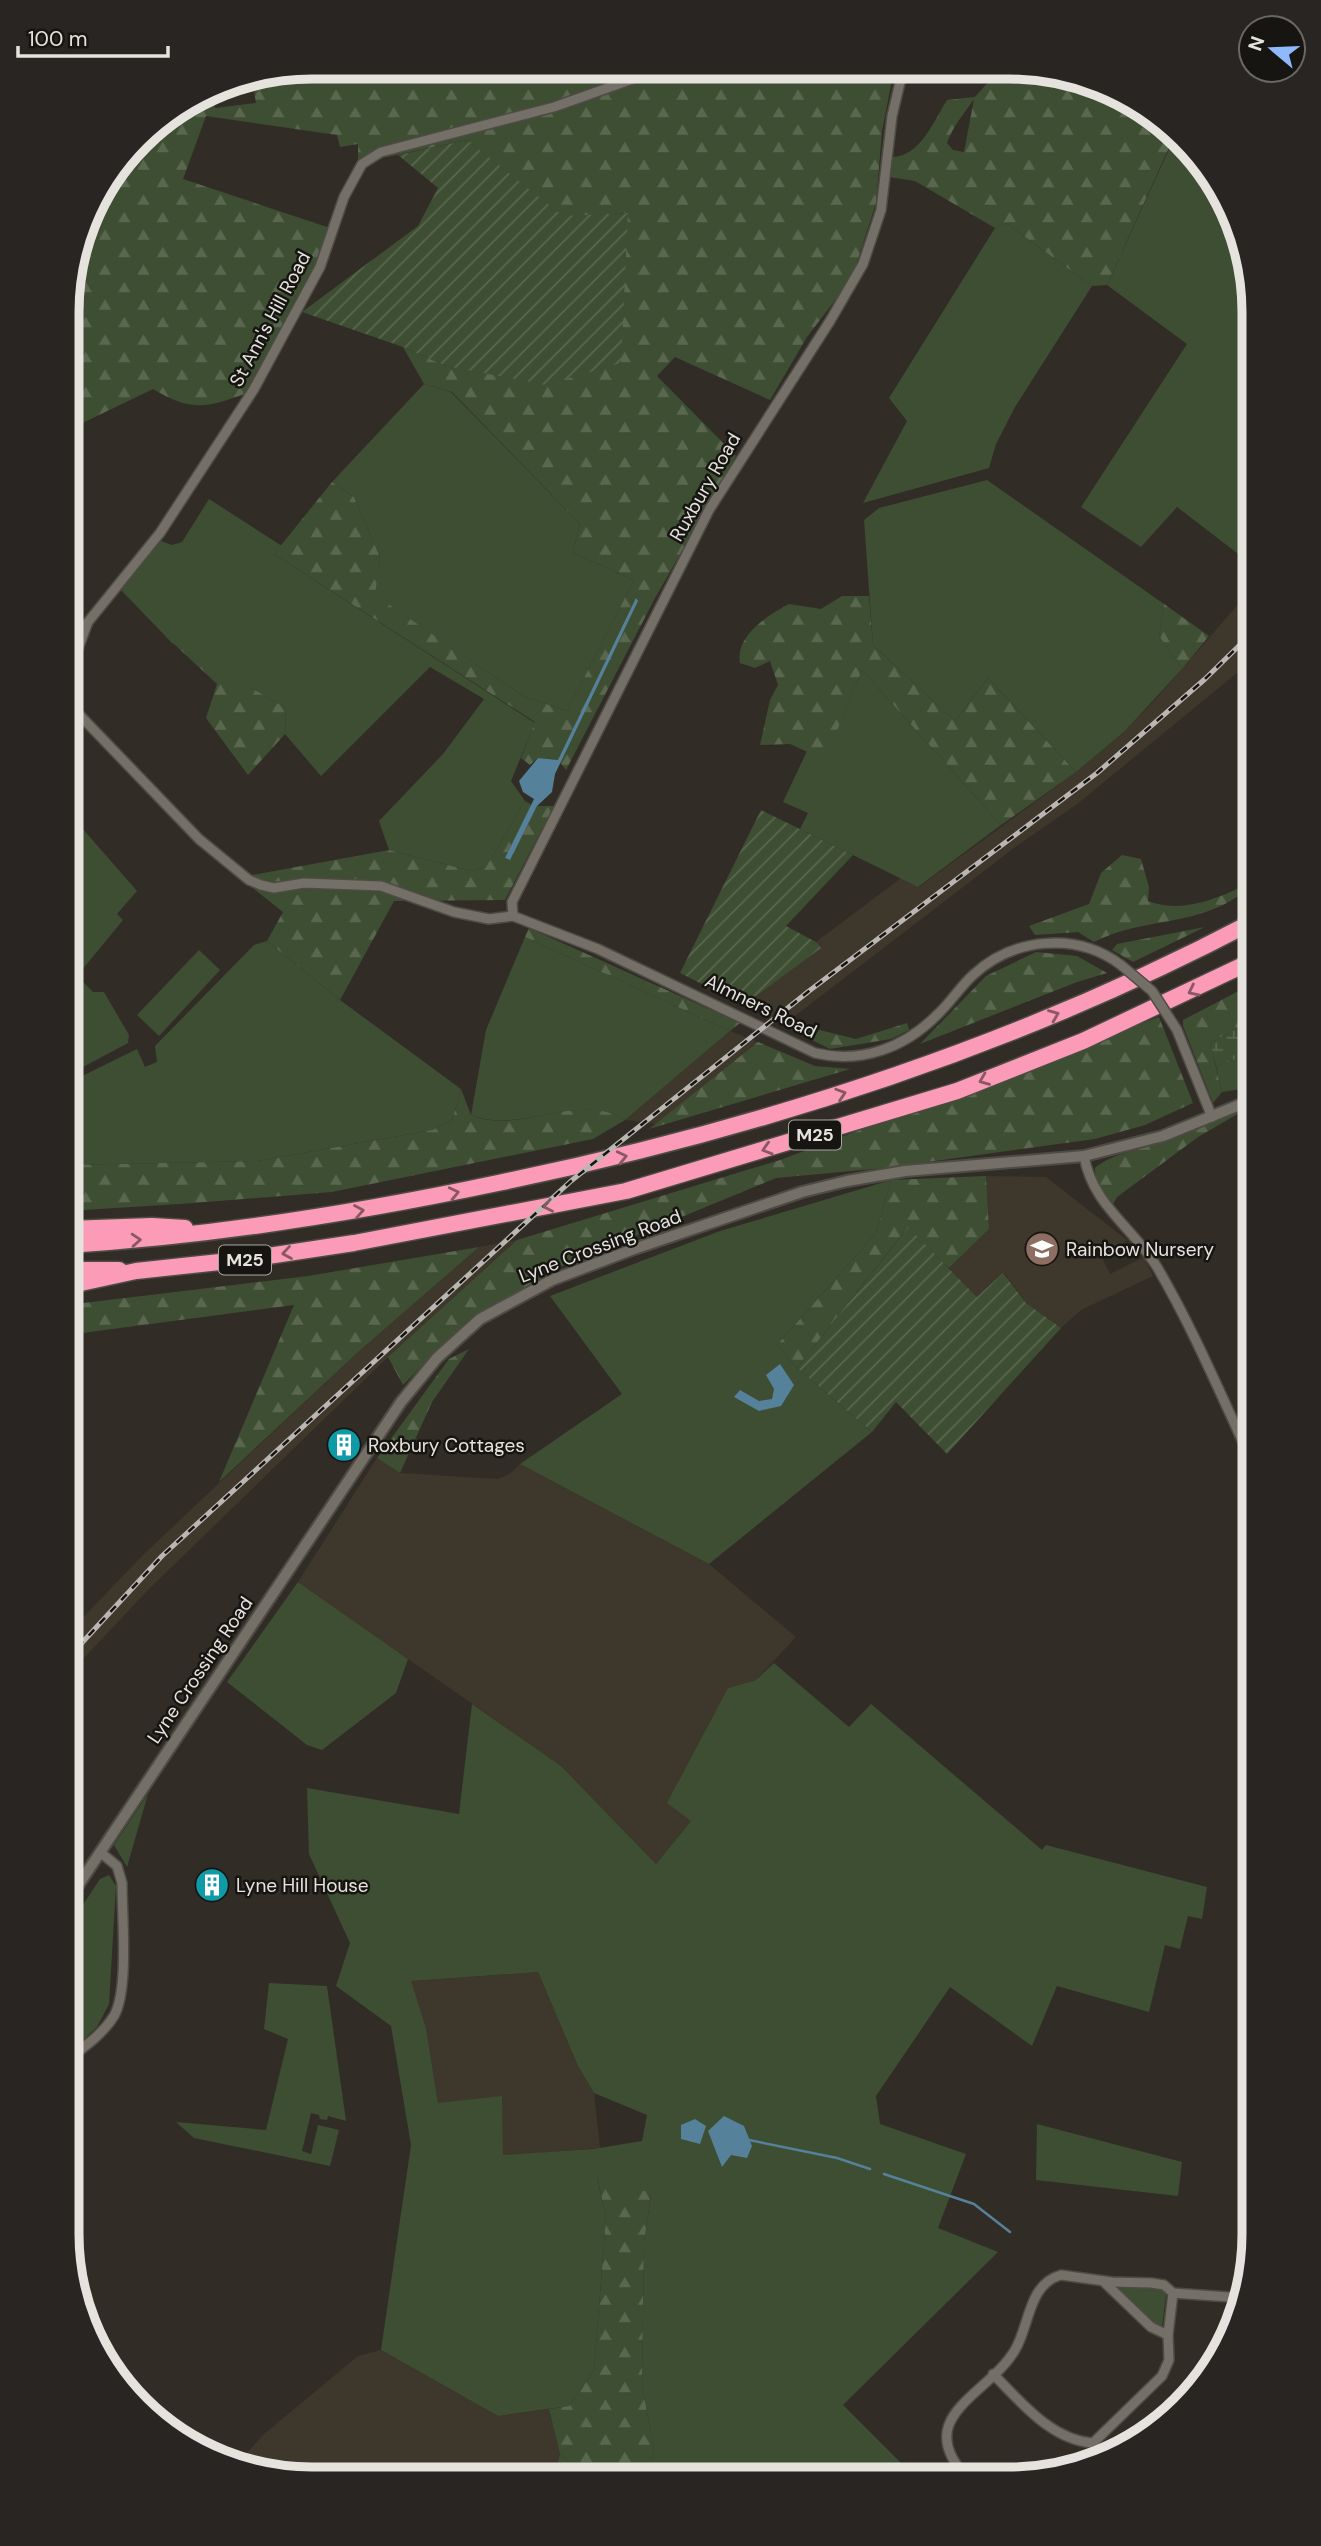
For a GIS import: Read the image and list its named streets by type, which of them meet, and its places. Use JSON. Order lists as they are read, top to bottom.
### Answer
{
  "streets": {
    "highway": ["M25"],
    "street": [
      "St Ann's Hill Road",
      "Ruxbury Road",
      "Almners Road",
      "Lyne Crossing Road"
    ]
  },
  "crossings": [
    ["Ruxbury Road", "Almners Road"],
    ["Almners Road", "Lyne Crossing Road"]
  ],
  "places": {
    "school or university": ["Rainbow Nursery"],
    "building": ["Roxbury Cottages", "Lyne Hill House"]
  },
  "scale_bar": "100 m",
  "north": "left"
}
